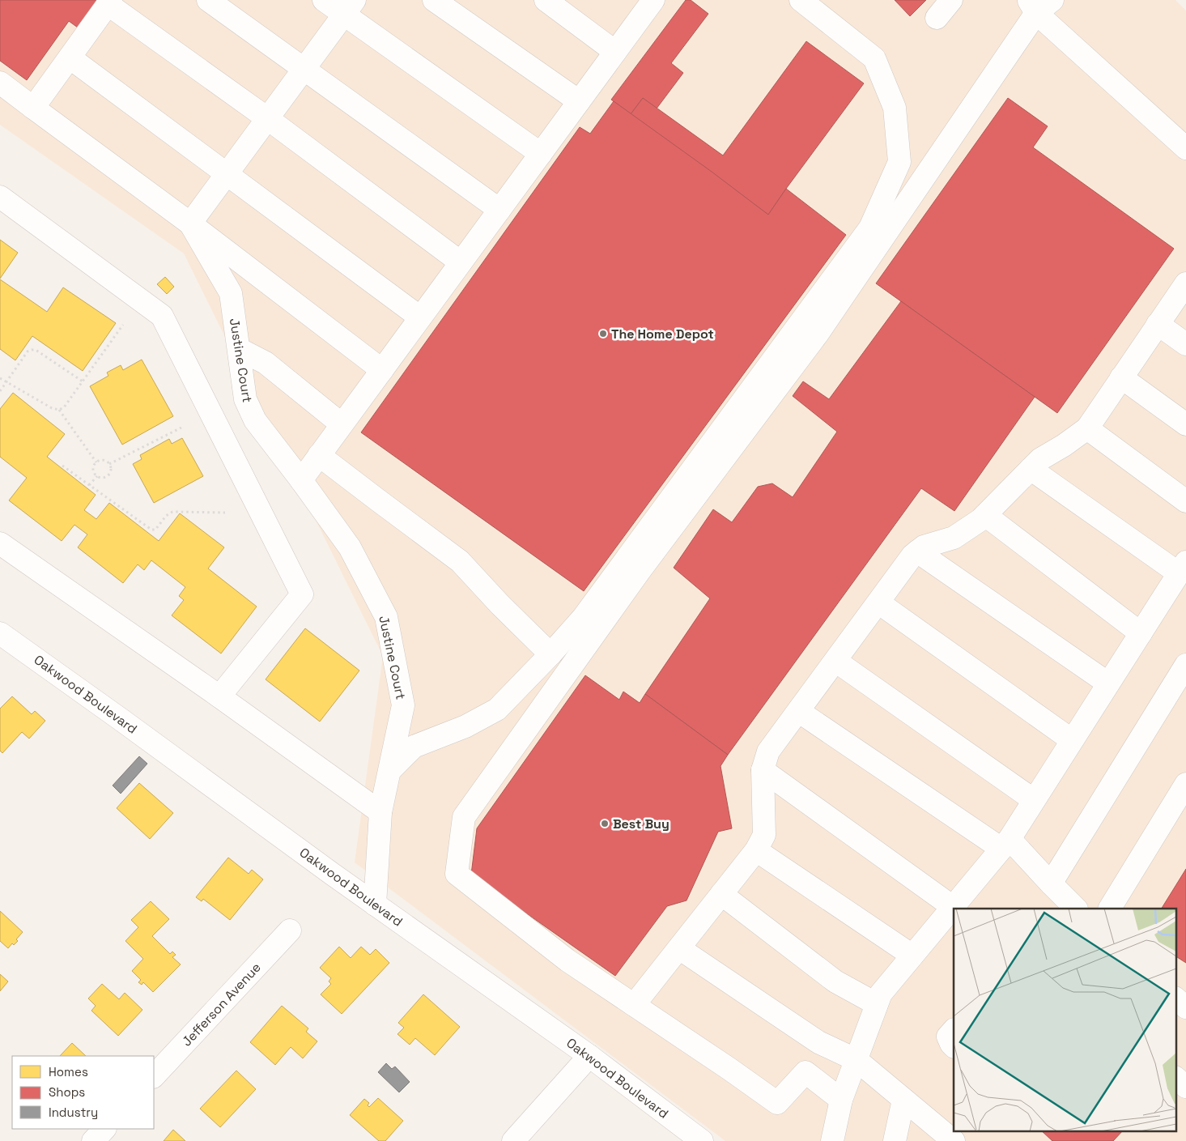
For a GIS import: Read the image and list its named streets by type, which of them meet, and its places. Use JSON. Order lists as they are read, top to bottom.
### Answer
{
  "streets": {
    "street": ["Justine Court", "Oakwood Boulevard", "Jefferson Avenue"]
  },
  "crossings": [
    ["Justine Court", "Oakwood Boulevard"]
  ],
  "places": ["The Home Depot", "Best Buy"],
  "legend": ["Homes", "Shops", "Industry"]
}
